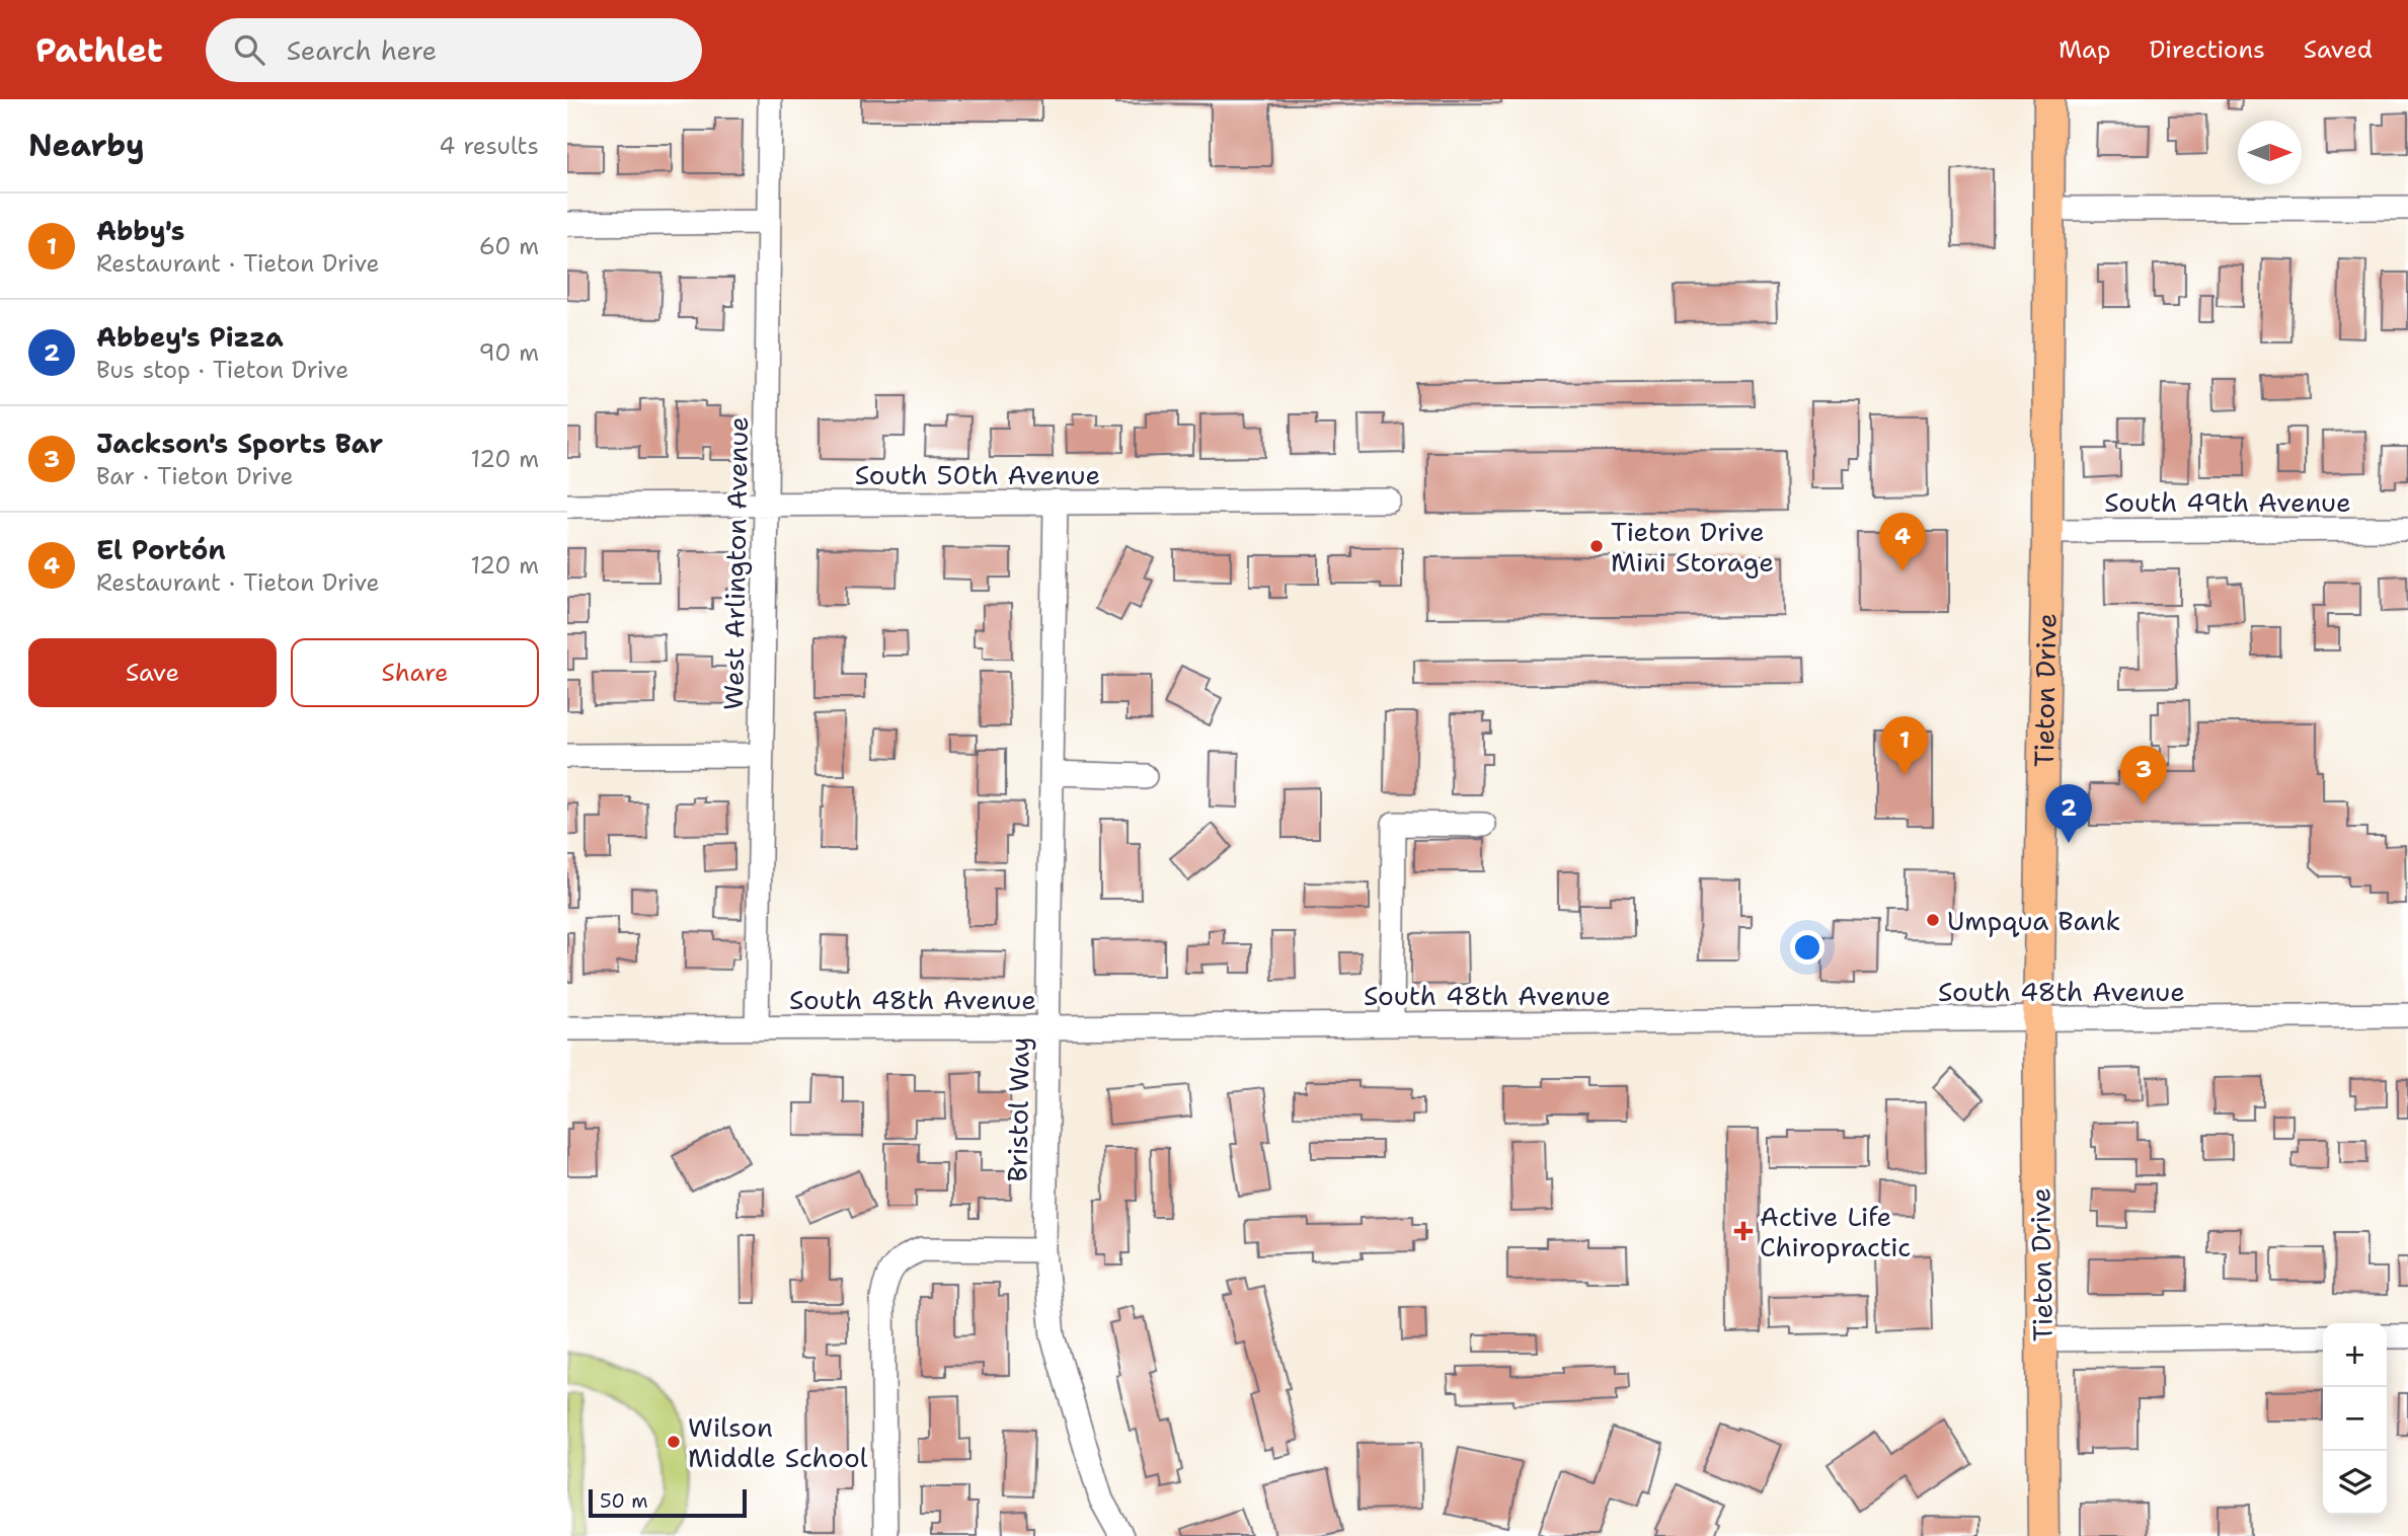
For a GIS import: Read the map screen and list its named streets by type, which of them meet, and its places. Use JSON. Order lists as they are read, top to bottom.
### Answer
{
  "streets": {
    "main road": ["Tieton Drive"],
    "street": [
      "South 50th Avenue",
      "South 49th Avenue",
      "West Arlington Avenue",
      "South 48th Avenue",
      "Bristol Way"
    ]
  },
  "crossings": [
    ["South 50th Avenue", "West Arlington Avenue"],
    ["South 50th Avenue", "Bristol Way"],
    ["South 49th Avenue", "Tieton Drive"],
    ["West Arlington Avenue", "South 48th Avenue"],
    ["Tieton Drive", "South 48th Avenue"],
    ["South 48th Avenue", "Bristol Way"]
  ],
  "places": {
    "other": ["Tieton Drive Mini Storage", "Umpqua Bank", "Wilson Middle School"],
    "health": ["Active Life Chiropractic"]
  },
  "scale_bar": "50 m",
  "north": "right",
  "page": {
    "header": "Pathlet",
    "search": "Search here",
    "nav": ["Map", "Directions", "Saved"],
    "heading": ["Nearby", "4 results"],
    "list": [
      {
        "mark": "1",
        "name": "Abby's",
        "note": "Restaurant · Tieton Drive",
        "value": "60 m"
      },
      {
        "mark": "2",
        "name": "Abbey's Pizza",
        "note": "Bus stop · Tieton Drive",
        "value": "90 m"
      },
      {
        "mark": "3",
        "name": "Jackson's Sports Bar",
        "note": "Bar · Tieton Drive",
        "value": "120 m"
      },
      {
        "mark": "4",
        "name": "El Portón",
        "note": "Restaurant · Tieton Drive",
        "value": "120 m"
      }
    ],
    "pins": [
      "4",
      "1",
      "3",
      "2"
    ],
    "buttons": ["Save", "Share"],
    "map_buttons": ["+", "−"],
    "scale": "50 m"
  }
}
